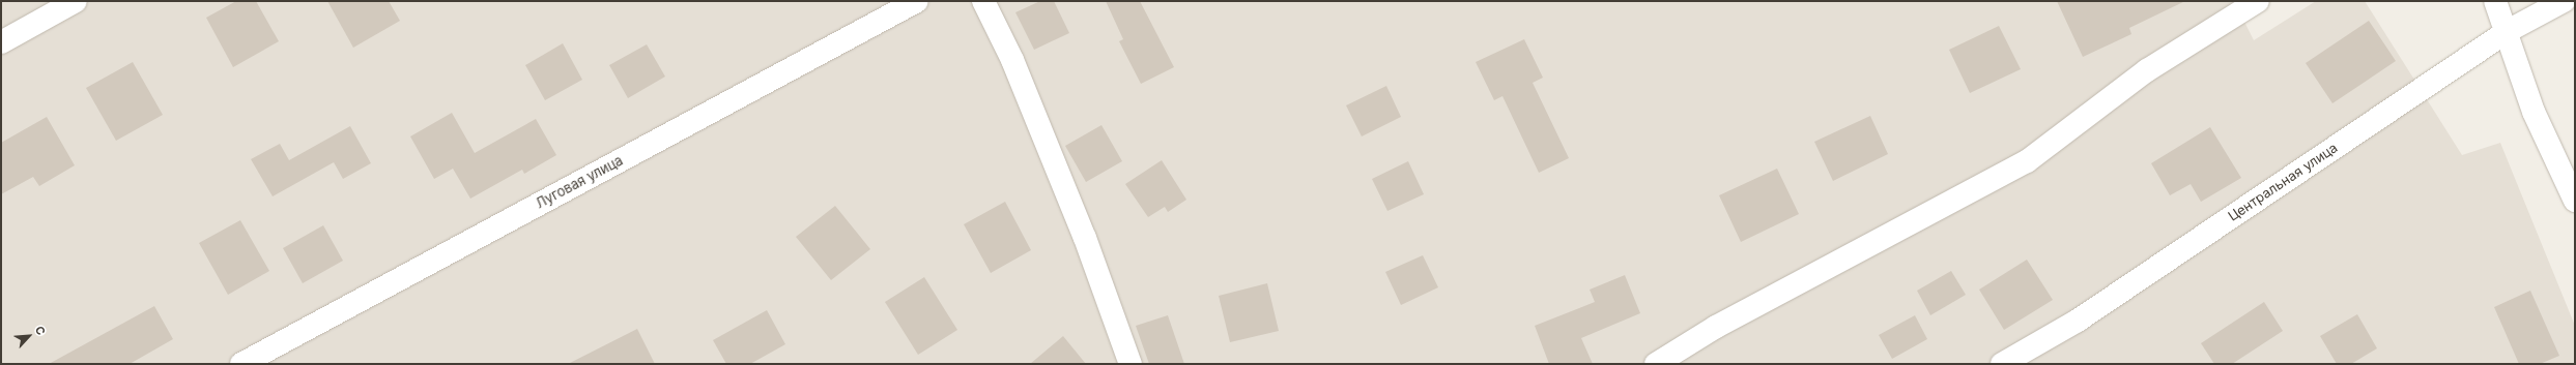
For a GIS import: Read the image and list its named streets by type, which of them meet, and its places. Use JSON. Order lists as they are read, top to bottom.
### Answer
{
  "streets": {
    "street": ["Луговая улица", "Центральная улица"]
  },
  "north": "top right"
}
